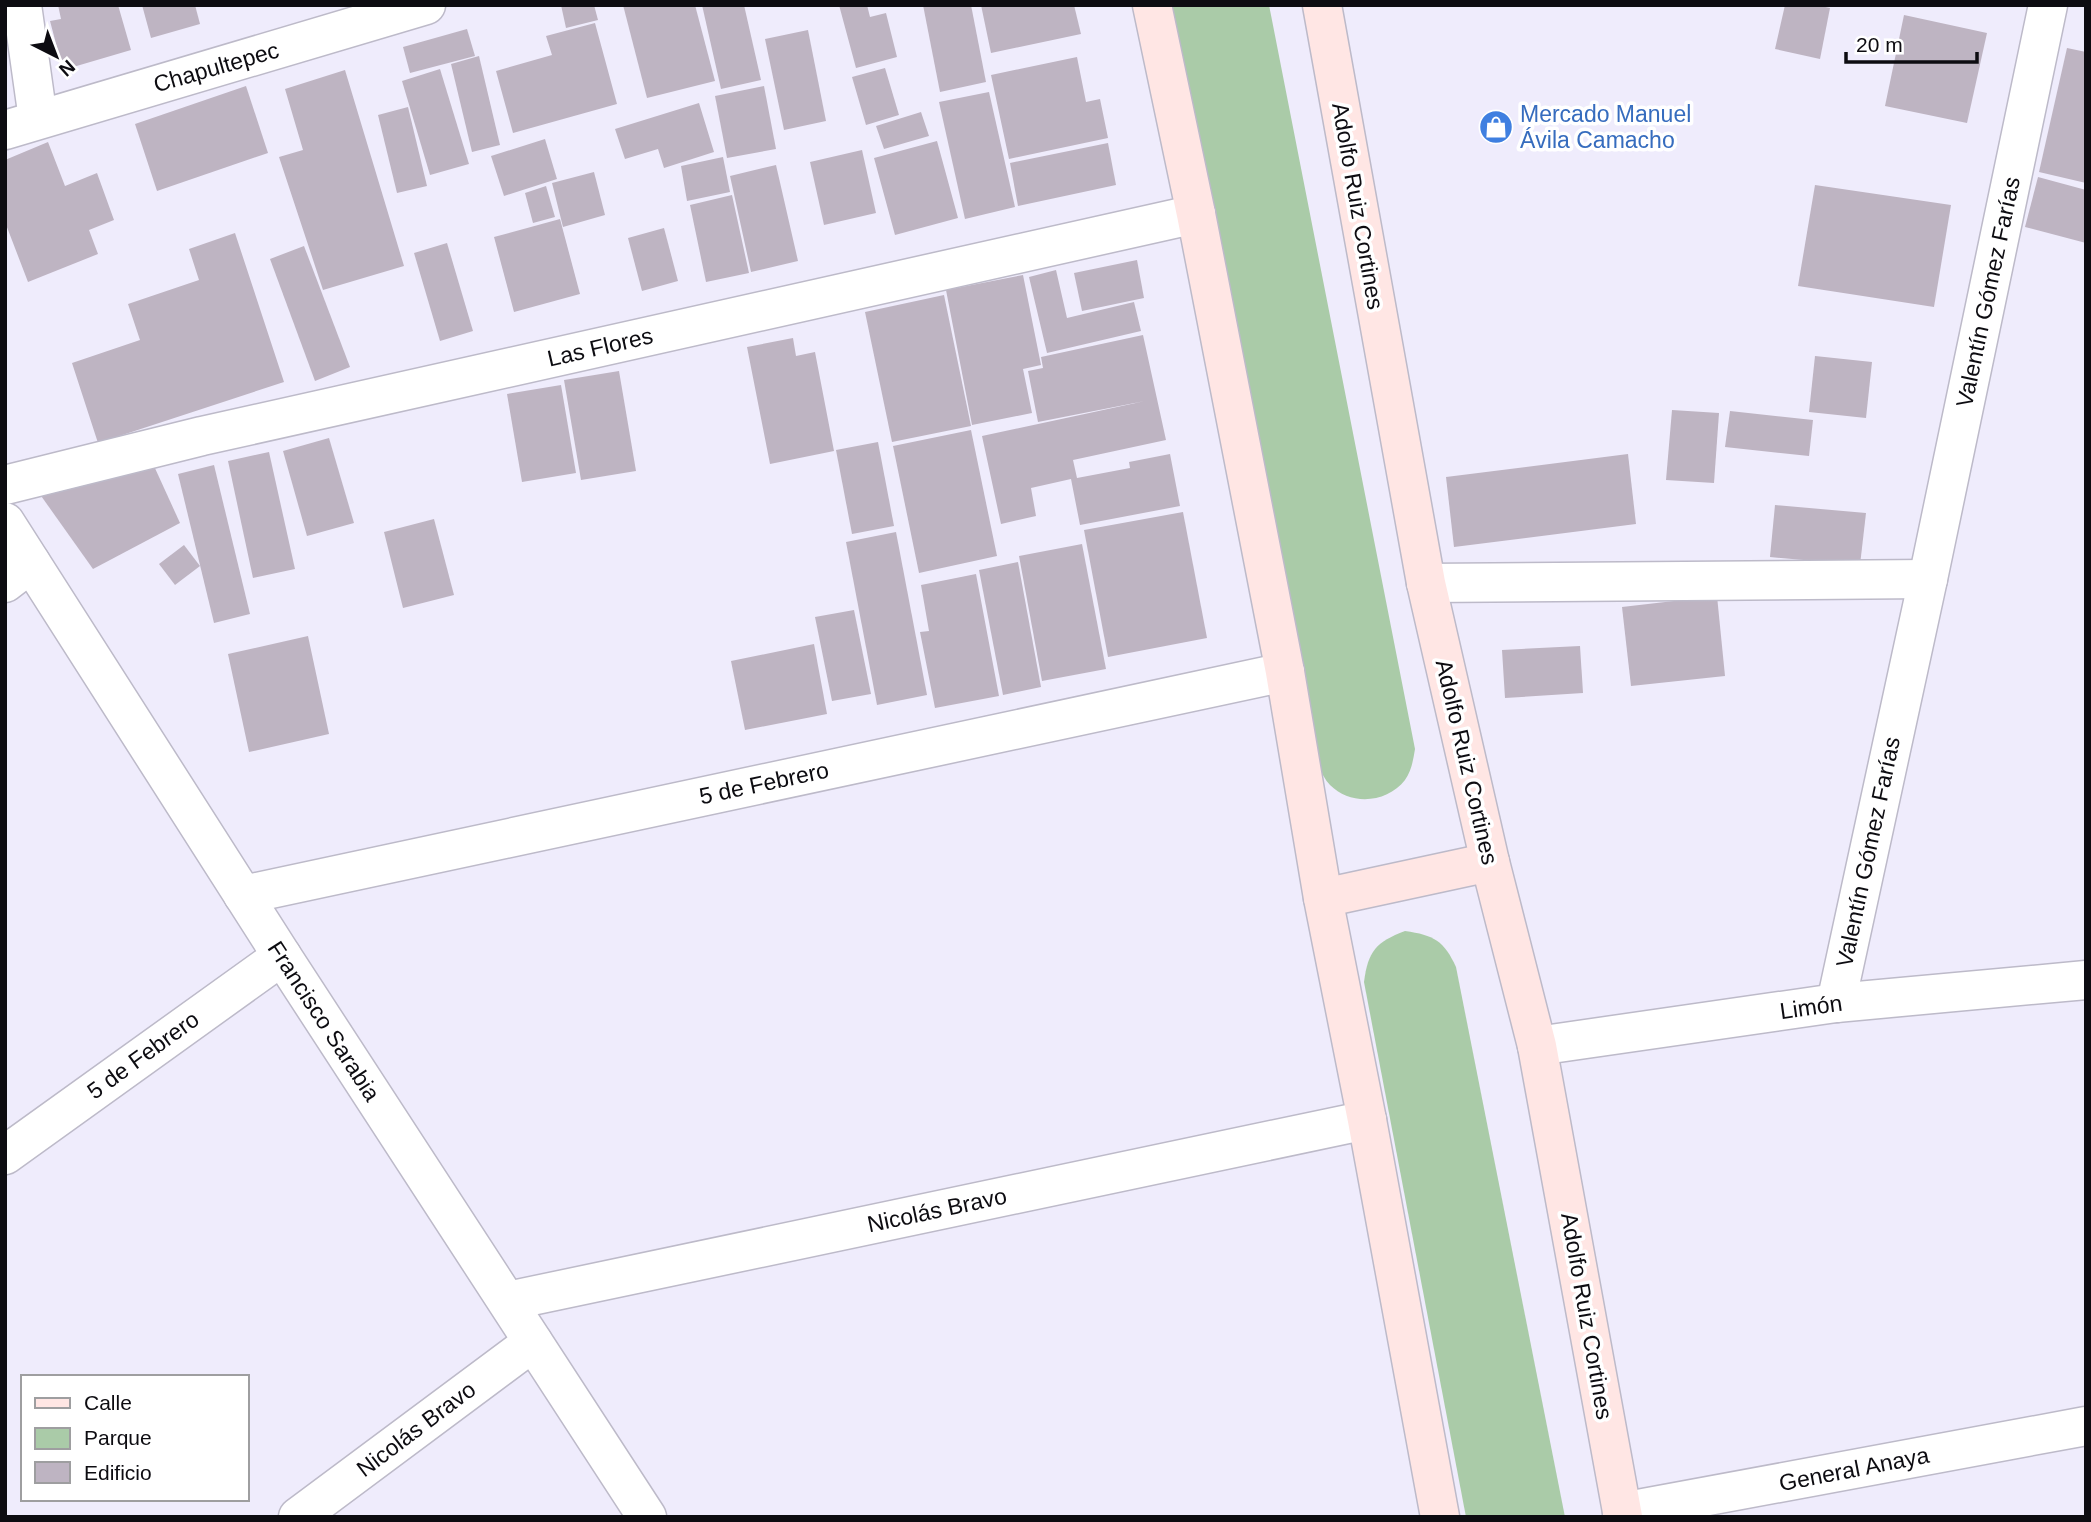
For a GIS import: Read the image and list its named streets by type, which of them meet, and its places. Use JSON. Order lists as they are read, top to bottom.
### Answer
{
  "streets": {
    "main road": ["Adolfo Ruiz Cortines"],
    "street": [
      "Chapultepec",
      "Valentín Gómez Farías",
      "Las Flores",
      "5 de Febrero",
      "Limón",
      "Francisco Sarabia",
      "Nicolás Bravo",
      "General Anaya"
    ]
  },
  "crossings": [
    ["Adolfo Ruiz Cortines", "Limón"],
    ["Adolfo Ruiz Cortines", "General Anaya"],
    ["Valentín Gómez Farías", "Limón"],
    ["5 de Febrero", "Francisco Sarabia"],
    ["Francisco Sarabia", "Nicolás Bravo"]
  ],
  "places": {
    "shop": ["Mercado Manuel Ávila Camacho"]
  },
  "legend": ["Calle", "Parque", "Edificio"],
  "scale_bar": "20 m",
  "north": "bottom right"
}
